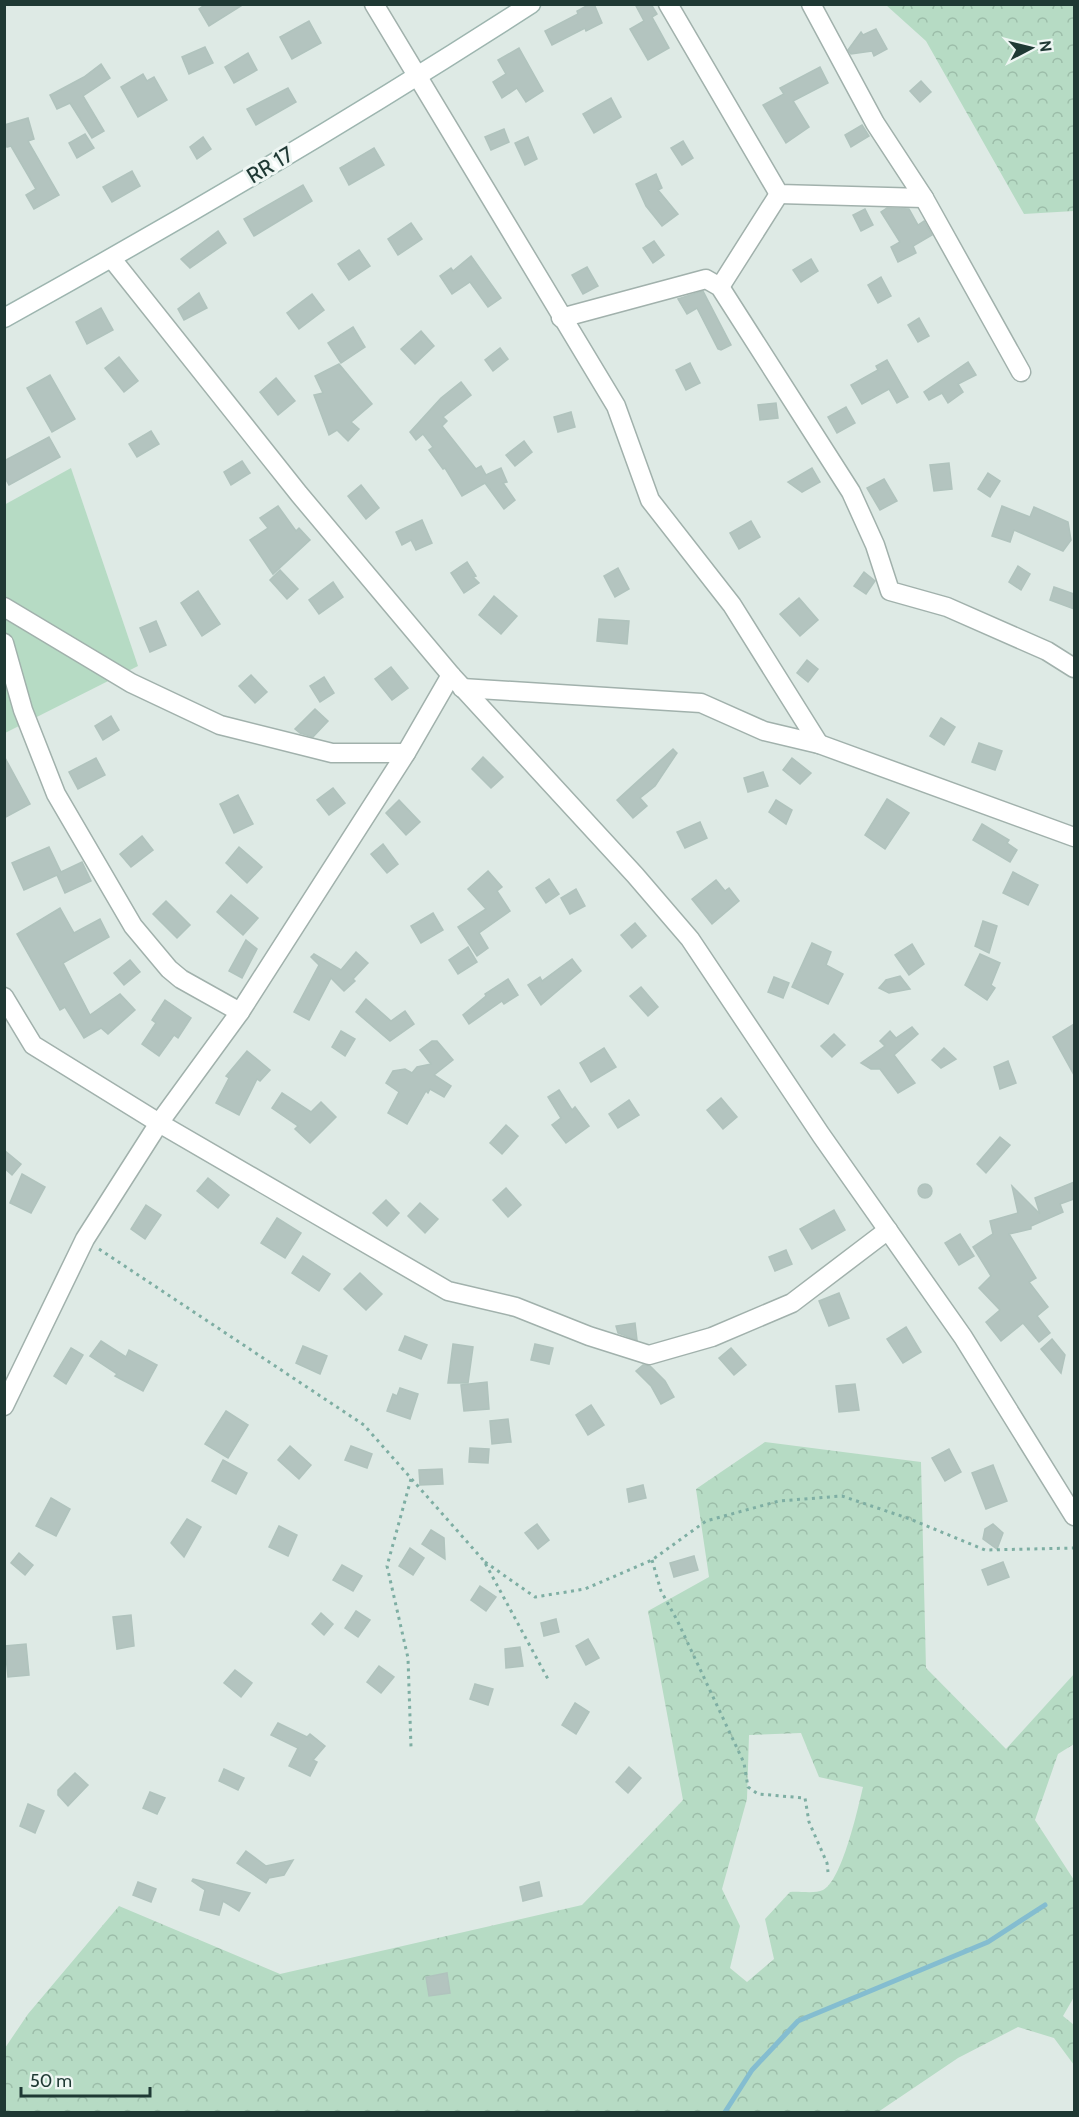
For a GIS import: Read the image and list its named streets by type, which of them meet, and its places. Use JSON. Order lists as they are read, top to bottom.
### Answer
{
  "streets": {
    "street": ["RR 17"]
  },
  "scale_bar": "50 m",
  "north": "right"
}
